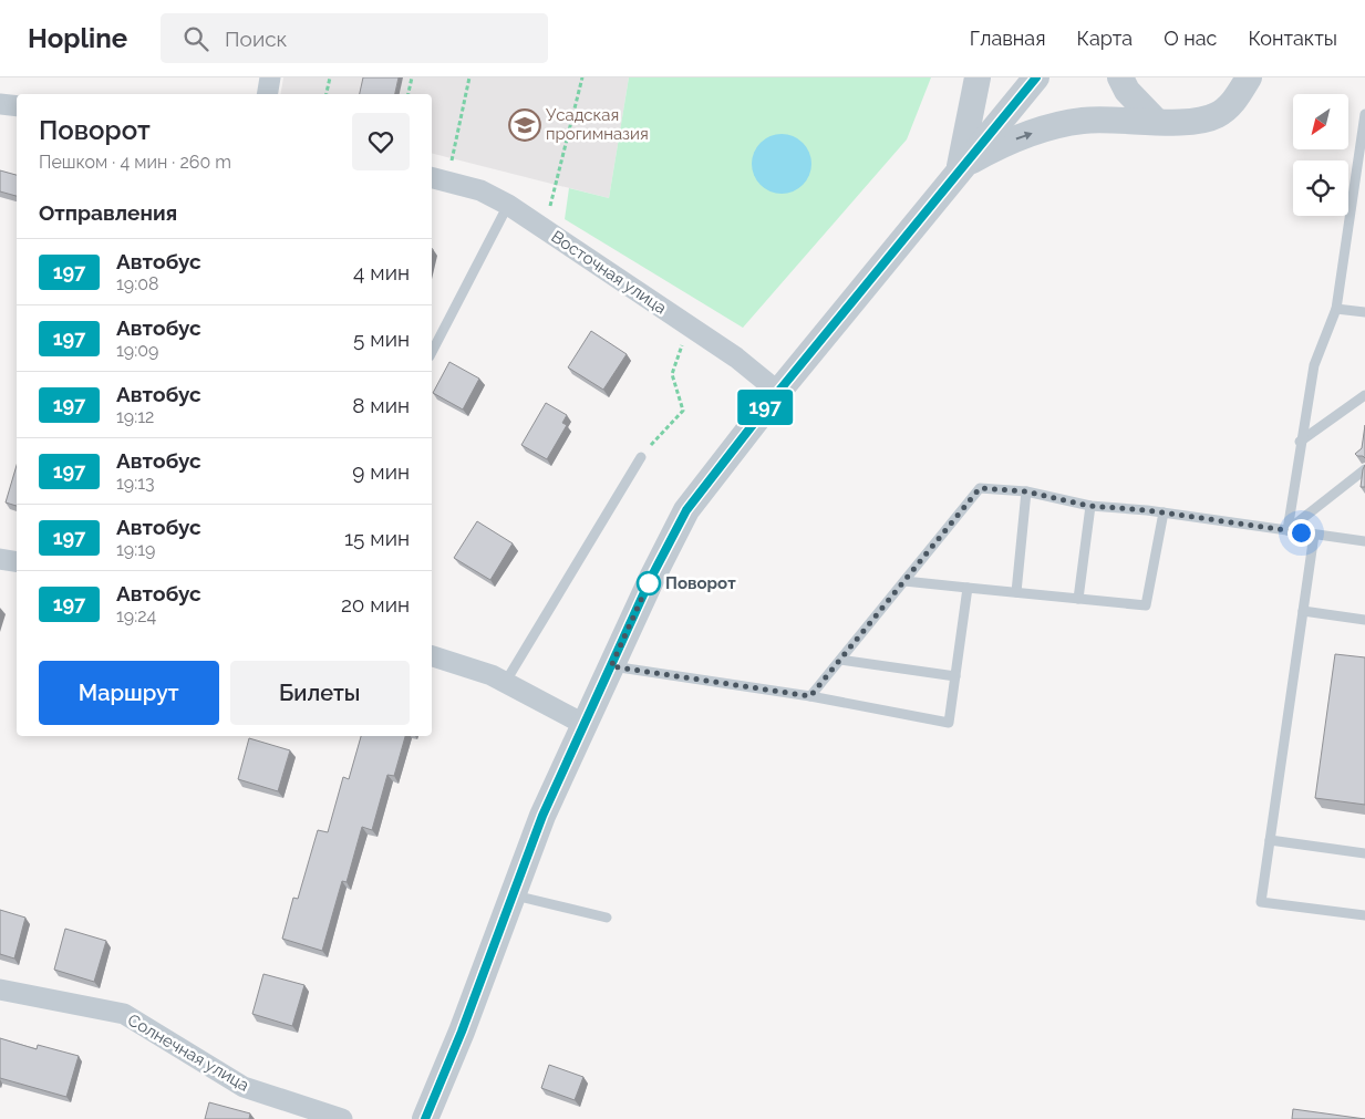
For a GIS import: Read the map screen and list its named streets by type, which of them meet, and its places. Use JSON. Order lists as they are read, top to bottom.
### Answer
{
  "streets": {
    "street": ["Восточная улица", "Солнечная улица"]
  },
  "places": {
    "school or university": ["Усадская прогимназия"],
    "other": ["Поворот"]
  },
  "lines": ["bus line 197"],
  "north": "bottom left",
  "page": {
    "header": "Hopline",
    "search": "Поиск",
    "nav": [
      "Главная",
      "Карта",
      "О нас",
      "Контакты"
    ],
    "on_map": "197",
    "heading": [
      ["Поворот", "Пешком · 4 мин · 260 m"],
      "Отправления"
    ],
    "list": [
      {
        "mark": "197",
        "name": "Автобус",
        "note": "19:08",
        "value": "4 мин"
      },
      {
        "mark": "197",
        "name": "Автобус",
        "note": "19:09",
        "value": "5 мин"
      },
      {
        "mark": "197",
        "name": "Автобус",
        "note": "19:12",
        "value": "8 мин"
      },
      {
        "mark": "197",
        "name": "Автобус",
        "note": "19:13",
        "value": "9 мин"
      },
      {
        "mark": "197",
        "name": "Автобус",
        "note": "19:19",
        "value": "15 мин"
      },
      {
        "mark": "197",
        "name": "Автобус",
        "note": "19:24",
        "value": "20 мин"
      }
    ],
    "buttons": ["Маршрут", "Билеты"]
  }
}
